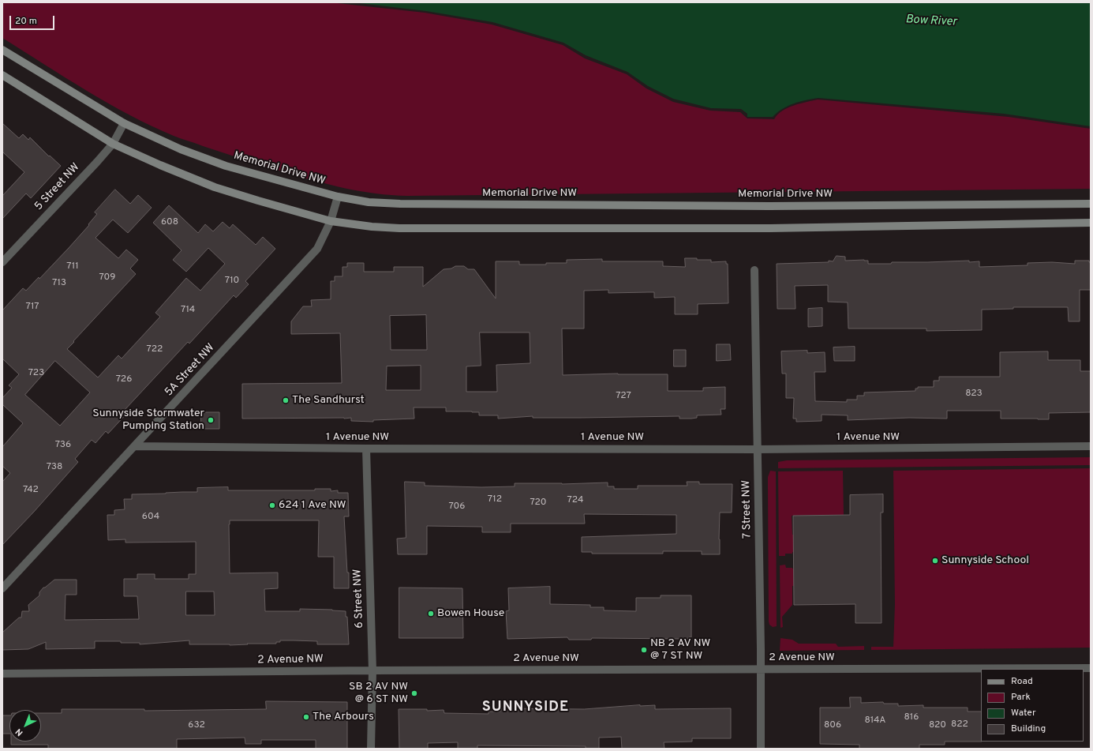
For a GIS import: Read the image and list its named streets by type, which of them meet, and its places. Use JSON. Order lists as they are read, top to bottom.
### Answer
{
  "streets": {
    "main road": ["Memorial Drive NW"],
    "street": [
      "5 Street NW",
      "5A Street NW",
      "1 Avenue NW",
      "7 Street NW",
      "6 Street NW",
      "2 Avenue NW"
    ]
  },
  "crossings": [
    ["Memorial Drive NW", "5 Street NW"],
    ["Memorial Drive NW", "5A Street NW"],
    ["5A Street NW", "1 Avenue NW"],
    ["1 Avenue NW", "7 Street NW"],
    ["1 Avenue NW", "6 Street NW"],
    ["7 Street NW", "2 Avenue NW"],
    ["6 Street NW", "2 Avenue NW"]
  ],
  "districts": ["SUNNYSIDE"],
  "water": ["Bow River"],
  "places": [
    "The Sandhurst",
    "Sunnyside Stormwater Pumping Station",
    "624 1 Ave NW",
    "Sunnyside School",
    "Bowen House",
    "NB 2 AV NW @ 7 ST NW",
    "SB 2 AV NW @ 6 ST NW",
    "The Arbours"
  ],
  "house_numbers": [
    "608",
    "711",
    "709",
    "710",
    "713",
    "717",
    "714",
    "722",
    "723",
    "726",
    "823",
    "727",
    "736",
    "738",
    "742",
    "712",
    "724",
    "720",
    "706",
    "604",
    "816",
    "814A",
    "822",
    "632",
    "806",
    "820"
  ],
  "legend": [
    "Road",
    "Park",
    "Water",
    "Building"
  ],
  "scale_bar": "20 m",
  "north": "bottom left"
}
